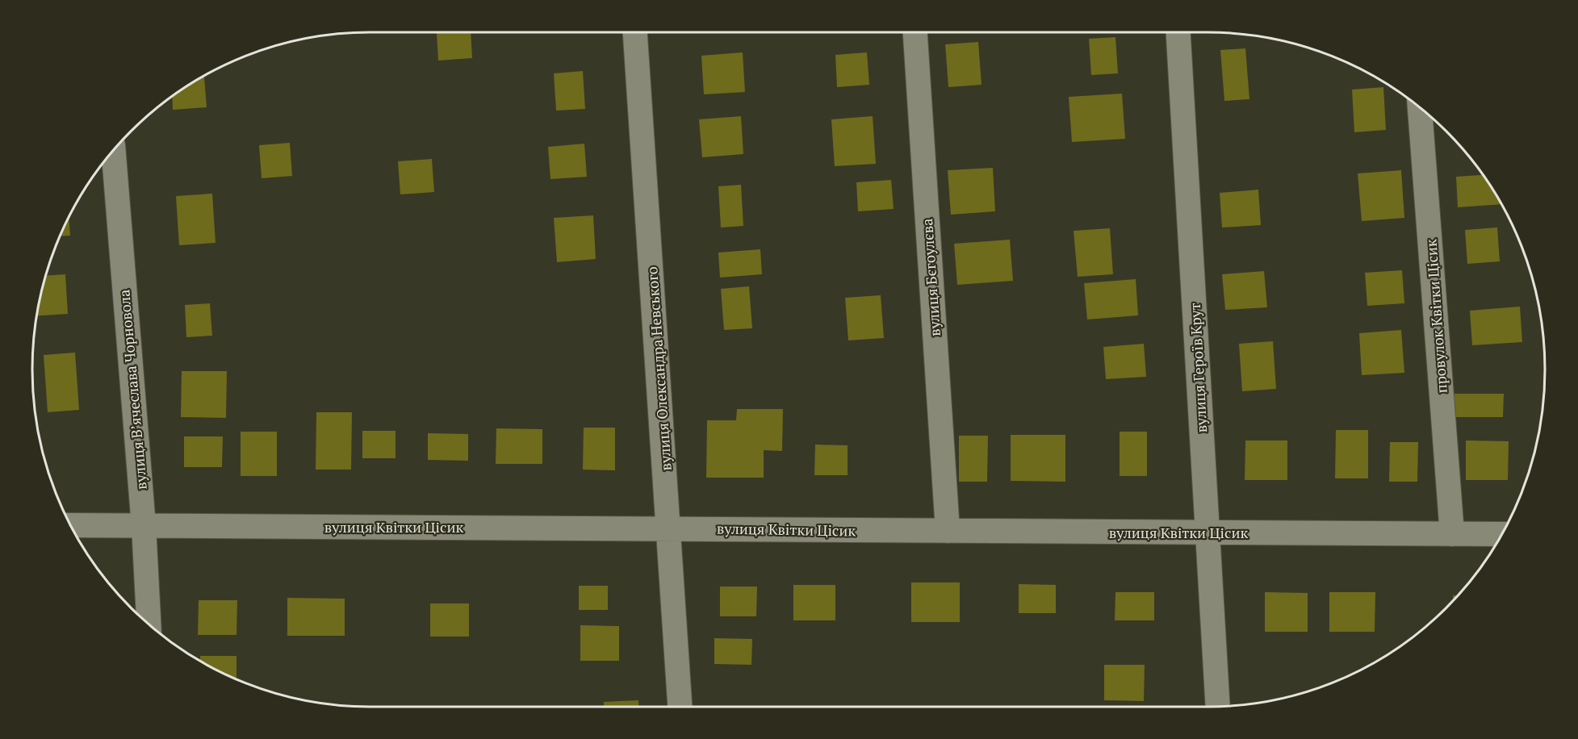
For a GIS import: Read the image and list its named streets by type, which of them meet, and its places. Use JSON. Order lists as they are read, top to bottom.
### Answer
{
  "streets": {
    "street": [
      "вулиця Бєгоулєва",
      "провулок Квітки Цісик",
      "вулиця Героїв Крут",
      "вулиця Олександра Невського",
      "вулиця Вʼячеслава Чорновола",
      "вулиця Квітки Цісик"
    ]
  },
  "crossings": [
    ["вулиця Бєгоулєва", "вулиця Квітки Цісик"],
    ["провулок Квітки Цісик", "вулиця Квітки Цісик"],
    ["вулиця Героїв Крут", "вулиця Квітки Цісик"],
    ["вулиця Олександра Невського", "вулиця Квітки Цісик"],
    ["вулиця Вʼячеслава Чорновола", "вулиця Квітки Цісик"]
  ]
}
